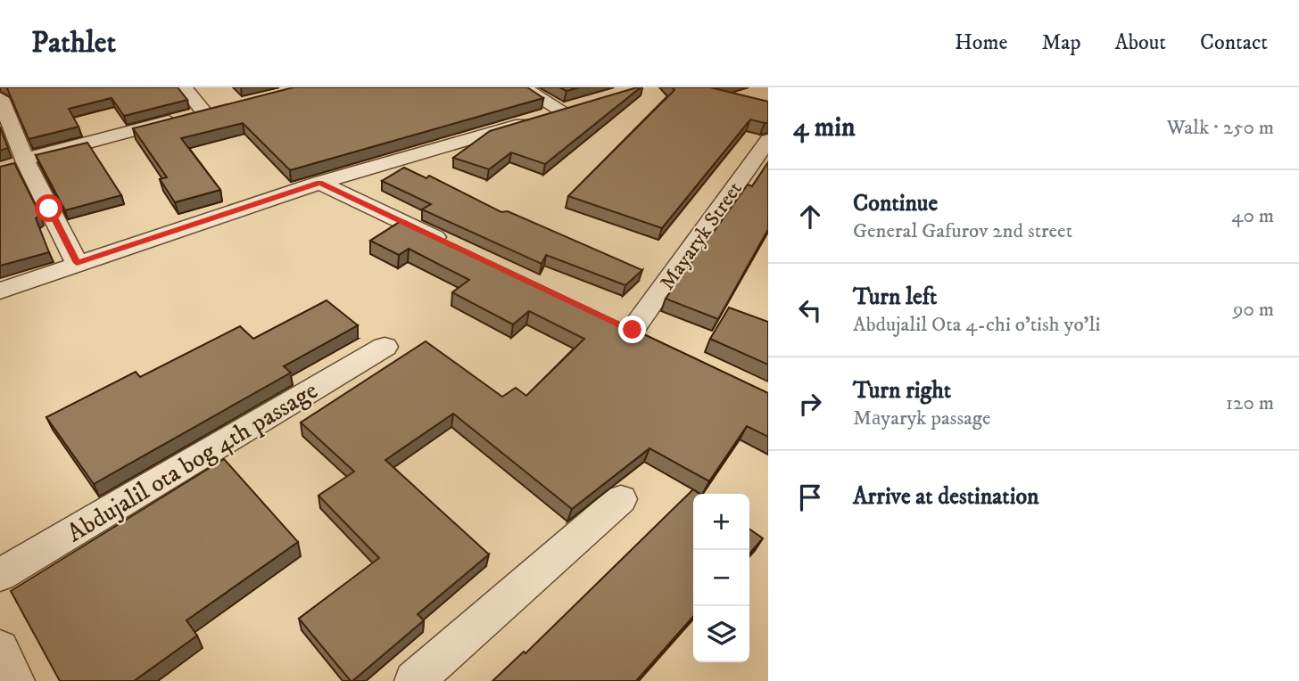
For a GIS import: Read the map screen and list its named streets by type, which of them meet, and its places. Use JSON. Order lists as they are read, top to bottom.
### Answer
{
  "streets": {
    "street": ["Mayaryk Street", "Abdujalil ota bog 4th passage"]
  },
  "page": {
    "header": "Pathlet",
    "nav": [
      "Home",
      "Map",
      "About",
      "Contact"
    ],
    "heading": ["4 min", "Walk · 250 m"],
    "list": [
      ["Continue", "General Gafurov 2nd street", "40 m"],
      ["Turn left", "Abdujalil Ota 4-chi o'tish yo'li", "90 m"],
      ["Turn right", "Mаyaryk passage", "120 m"],
      "Arrive at destination"
    ],
    "map_buttons": ["+", "−"]
  }
}
